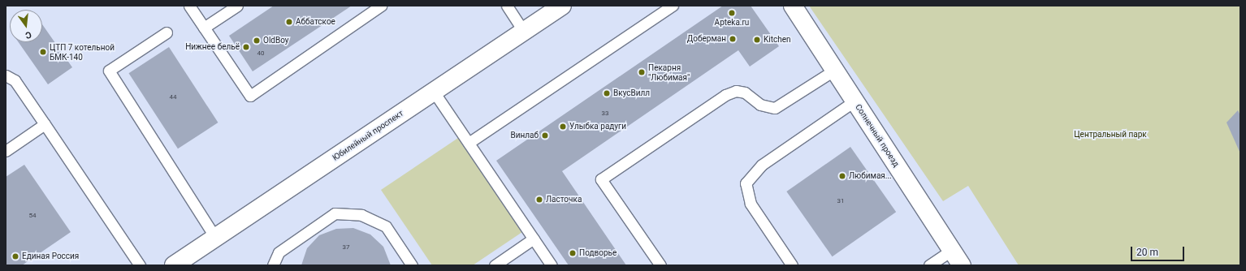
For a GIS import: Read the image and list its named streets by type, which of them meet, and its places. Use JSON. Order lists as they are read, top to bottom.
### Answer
{
  "streets": {
    "street": ["Юбилейный проспект", "Солнечный проезд"]
  },
  "parks": ["Центральный парк"],
  "places": [
    "Apteka.ru",
    "Аббатское",
    "Доберман",
    "Kitchen",
    "OldBoy",
    "Нижнее бельё",
    "ЦТП 7 котельной БМК-140",
    "Пекарня \"Любимая\"",
    "ВкусВилл",
    "Улыбка радуги",
    "Винлаб",
    "Любимая...",
    "Ласточка",
    "Подворье",
    "Единая Россия"
  ],
  "house_numbers": [
    "40",
    "44",
    "33",
    "31",
    "54",
    "37"
  ],
  "scale_bar": "20 m",
  "north": "bottom"
}
